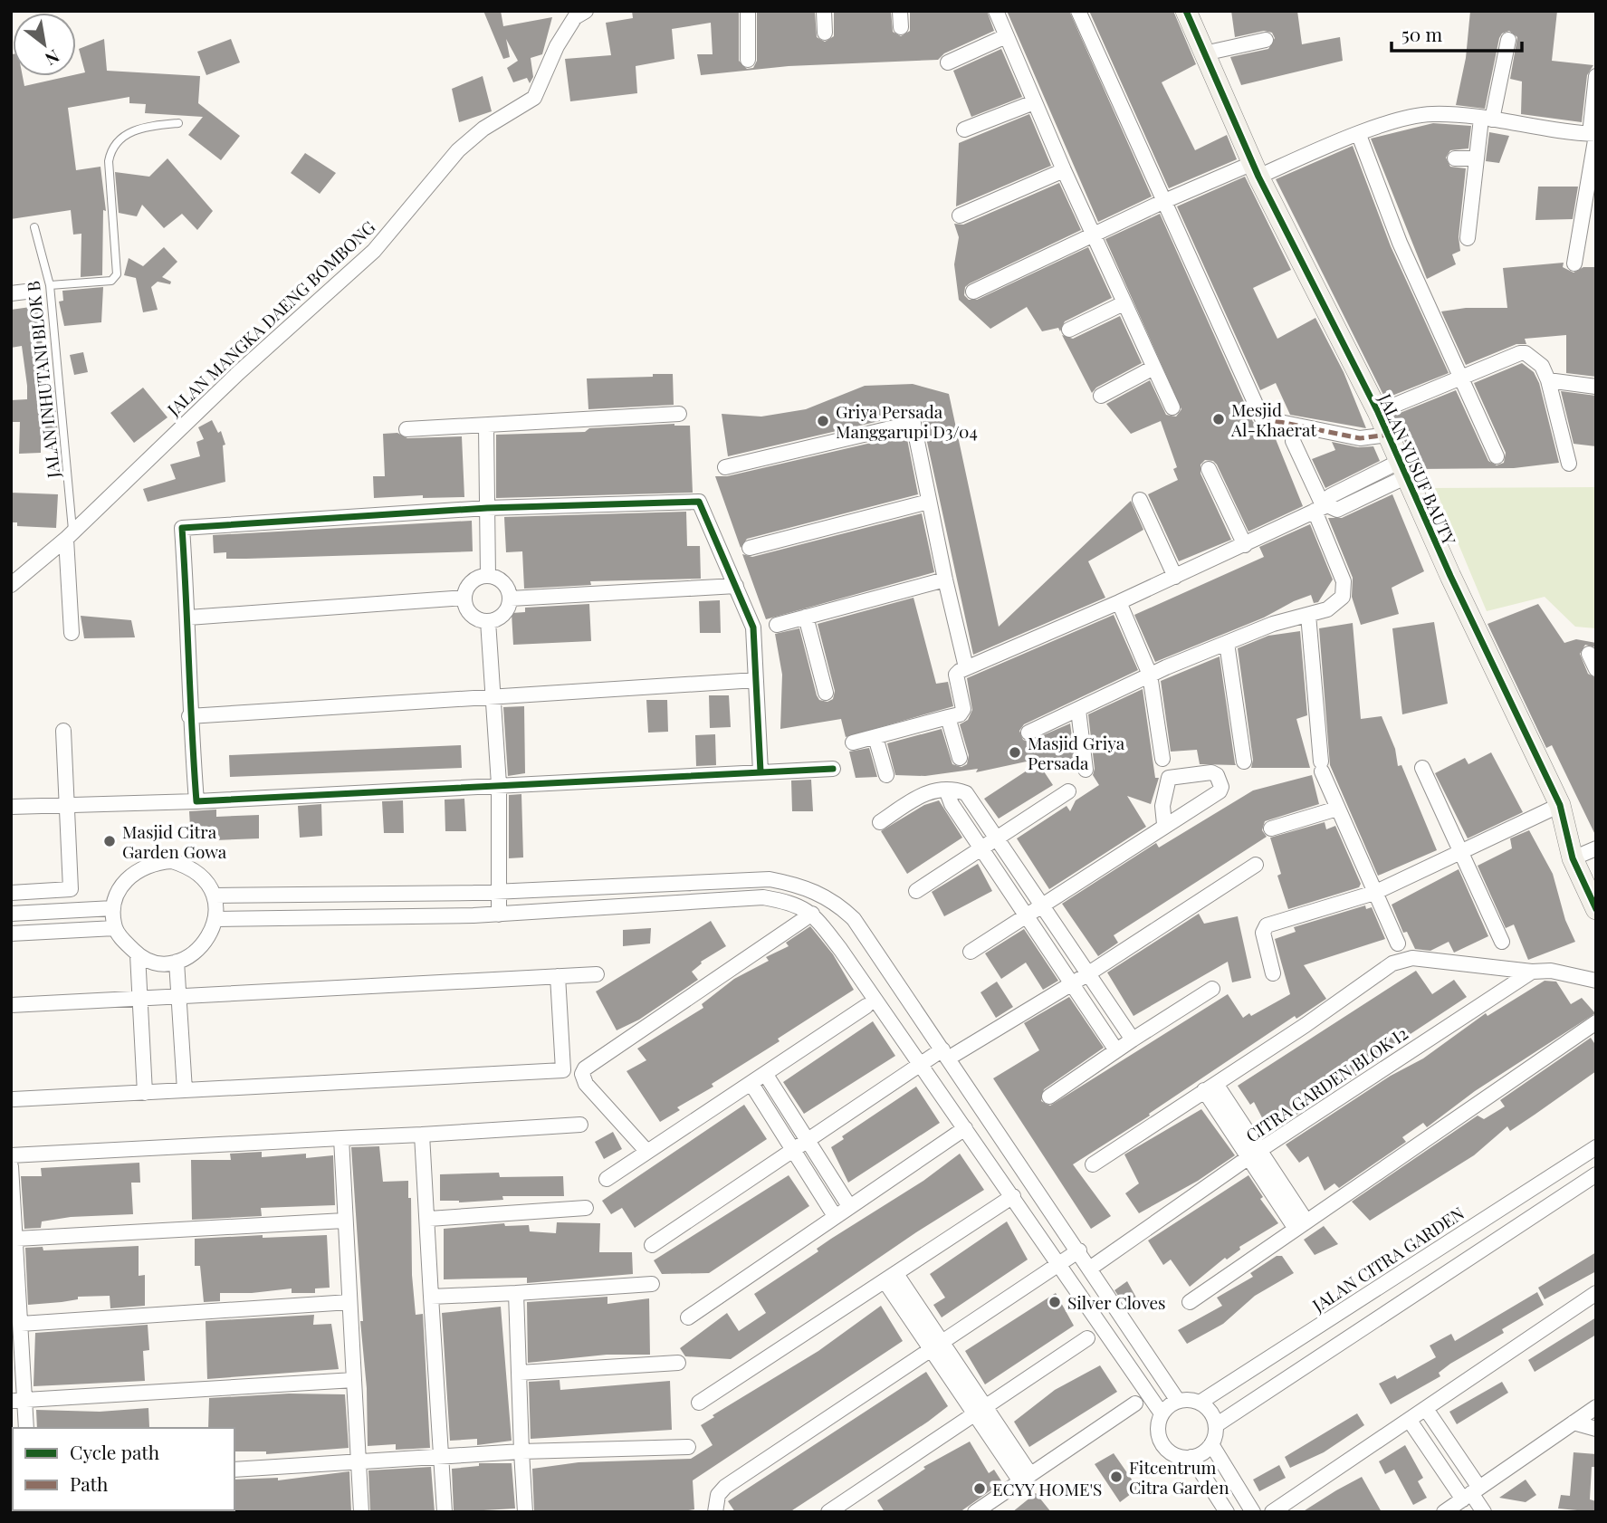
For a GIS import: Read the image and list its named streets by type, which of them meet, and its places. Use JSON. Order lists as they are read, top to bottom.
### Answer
{
  "streets": {
    "street": [
      "JALAN MANGKA DAENG BOMBONG",
      "JALAN YUSUF BAUTY",
      "CITRA GARDEN BLOK I2",
      "JALAN CITRA GARDEN"
    ],
    "lane": ["JALAN INHUTANI BLOK B"]
  },
  "crossings": [
    ["JALAN MANGKA DAENG BOMBONG", "JALAN INHUTANI BLOK B"]
  ],
  "places": [
    "Mesjid Al-Khaerat",
    "Griya Persada Manggarupi D3/04",
    "Masjid Griya Persada",
    "Masjid Citra Garden Gowa",
    "Silver Cloves",
    "Fitcentrum Citra Garden",
    "ECYY HOME'S"
  ],
  "legend": ["Cycle path", "Path"],
  "scale_bar": "50 m",
  "north": "bottom right"
}
